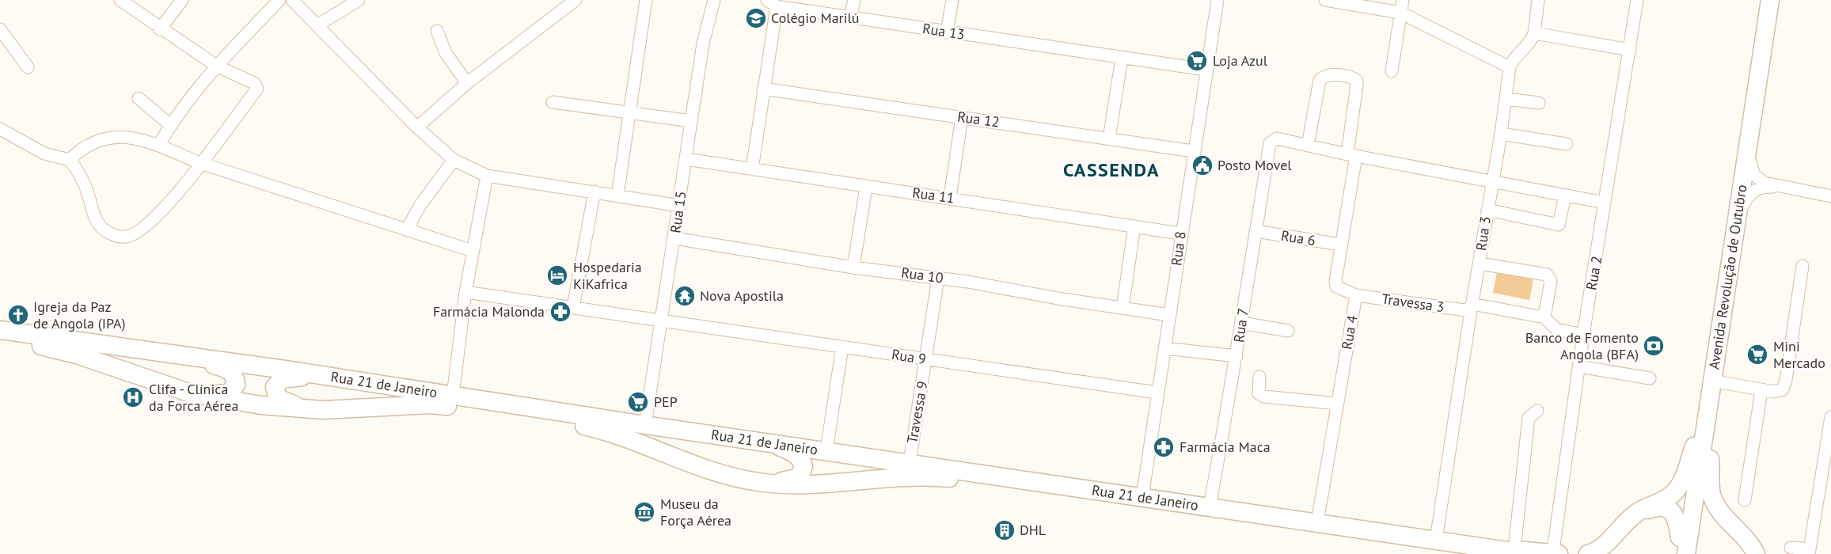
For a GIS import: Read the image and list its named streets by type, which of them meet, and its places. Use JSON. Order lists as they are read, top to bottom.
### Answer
{
  "streets": {
    "main road": ["Avenida Revolução de Outubro", "Rua 21 de Janeiro"],
    "street": [
      "Rua 13",
      "Rua 12",
      "Rua 11",
      "Rua 15",
      "Rua 3",
      "Rua 6",
      "Rua 8",
      "Rua 2",
      "Rua 10",
      "Travessa 3",
      "Rua 7",
      "Rua 4",
      "Rua 9",
      "Travessa 9"
    ]
  },
  "crossings": [
    ["Rua 13", "Rua 8"],
    ["Rua 12", "Rua 8"],
    ["Rua 11", "Rua 15"],
    ["Rua 11", "Rua 8"],
    ["Rua 15", "Rua 10"],
    ["Rua 15", "Rua 9"],
    ["Rua 15", "Rua 21 de Janeiro"],
    ["Rua 3", "Travessa 3"],
    ["Rua 3", "Rua 21 de Janeiro"],
    ["Rua 6", "Rua 7"],
    ["Rua 6", "Rua 4"],
    ["Rua 8", "Rua 10"],
    ["Rua 8", "Rua 9"],
    ["Rua 8", "Rua 21 de Janeiro"],
    ["Rua 10", "Travessa 9"],
    ["Travessa 3", "Rua 4"],
    ["Rua 7", "Rua 4"],
    ["Rua 7", "Rua 21 de Janeiro"],
    ["Rua 4", "Rua 21 de Janeiro"],
    ["Rua 9", "Travessa 9"],
    ["Rua 21 de Janeiro", "Travessa 9"]
  ],
  "districts": ["CASSENDA"],
  "places": {
    "school or university": ["Colégio Marilú"],
    "supermarket": ["Loja Azul", "Mini Mercado", "PEP"],
    "public building": ["Posto Movel"],
    "hotel": ["Hospedaria KiKafrica"],
    "temple": ["Nova Apostila"],
    "pharmacy": ["Farmácia Malonda", "Farmácia Maca"],
    "church": ["Igreja da Paz de Angola (IPA)"],
    "bank": ["Banco de Fomento Angola (BFA)"],
    "hospital": ["Clifa - Clínica da Forca Aérea"],
    "museum": ["Museu da Força Aérea"],
    "building": ["DHL"]
  }
}
